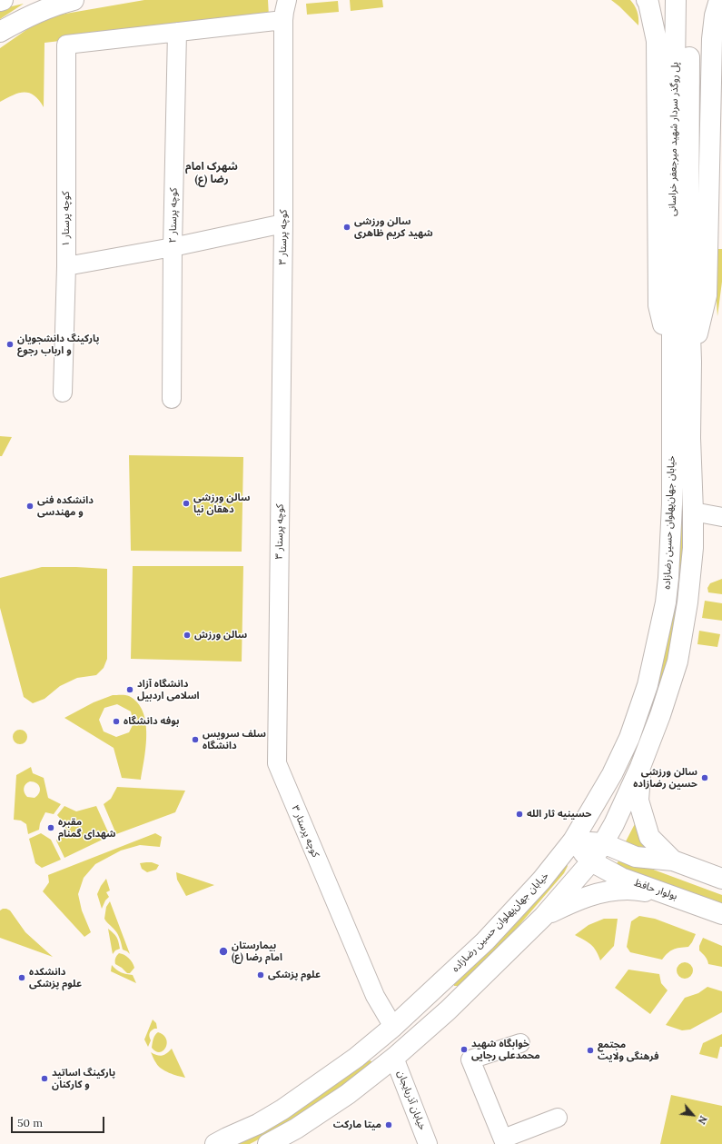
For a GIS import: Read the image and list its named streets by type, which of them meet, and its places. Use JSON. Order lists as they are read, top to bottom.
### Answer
{
  "streets": {
    "main road": ["پل روگذر سردار شهید میرجعفر خراسانی", "خیابان جهان‌پهلوان حسین رضا‌زاده", "بولوار حافظ"],
    "street": [
      "کوچه پرستار ۲",
      "کوچه پرستار ۱",
      "کوچه پرستار ۳",
      "خیابان آذربایجان"
    ]
  },
  "crossings": [
    ["پل روگذر سردار شهید میرجعفر خراسانی", "خیابان جهان‌پهلوان حسین رضا‌زاده"],
    ["کوچه پرستار ۲", "کوچه پرستار ۱"],
    ["کوچه پرستار ۳", "خیابان جهان‌پهلوان حسین رضا‌زاده"],
    ["خیابان جهان‌پهلوان حسین رضا‌زاده", "بولوار حافظ"],
    ["خیابان جهان‌پهلوان حسین رضا‌زاده", "خیابان آذربایجان"]
  ],
  "districts": ["شهرک امام رضا (ع)"],
  "places": [
    "سالن ورزشی شهید کریم ظاهری",
    "پارکینگ دانشجویان و ارباب رجوع",
    "سالن ورزشی دهقان نیا",
    "دانشکده فنی و مهندسی",
    "سالن ورزش",
    "دانشگاه آزاد اسلامی اردبیل",
    "بوفه دانشگاه",
    "سلف سرویس دانشگاه",
    "سالن ورزشی حسین رضا‌زاده",
    "حسینیه ثار الله",
    "مقبره شهدای گمنام",
    "بیمارستان امام رضا (ع)",
    "علوم پزشکی",
    "دانشکده علوم پزشکی",
    "خوابگاه شهید محمدعلی رجایی",
    "مجتمع فرهنگی ولایت",
    "پارکینگ اساتید و کارکنان",
    "میتا مارکت"
  ],
  "scale_bar": "50 m",
  "north": "bottom right"
}
